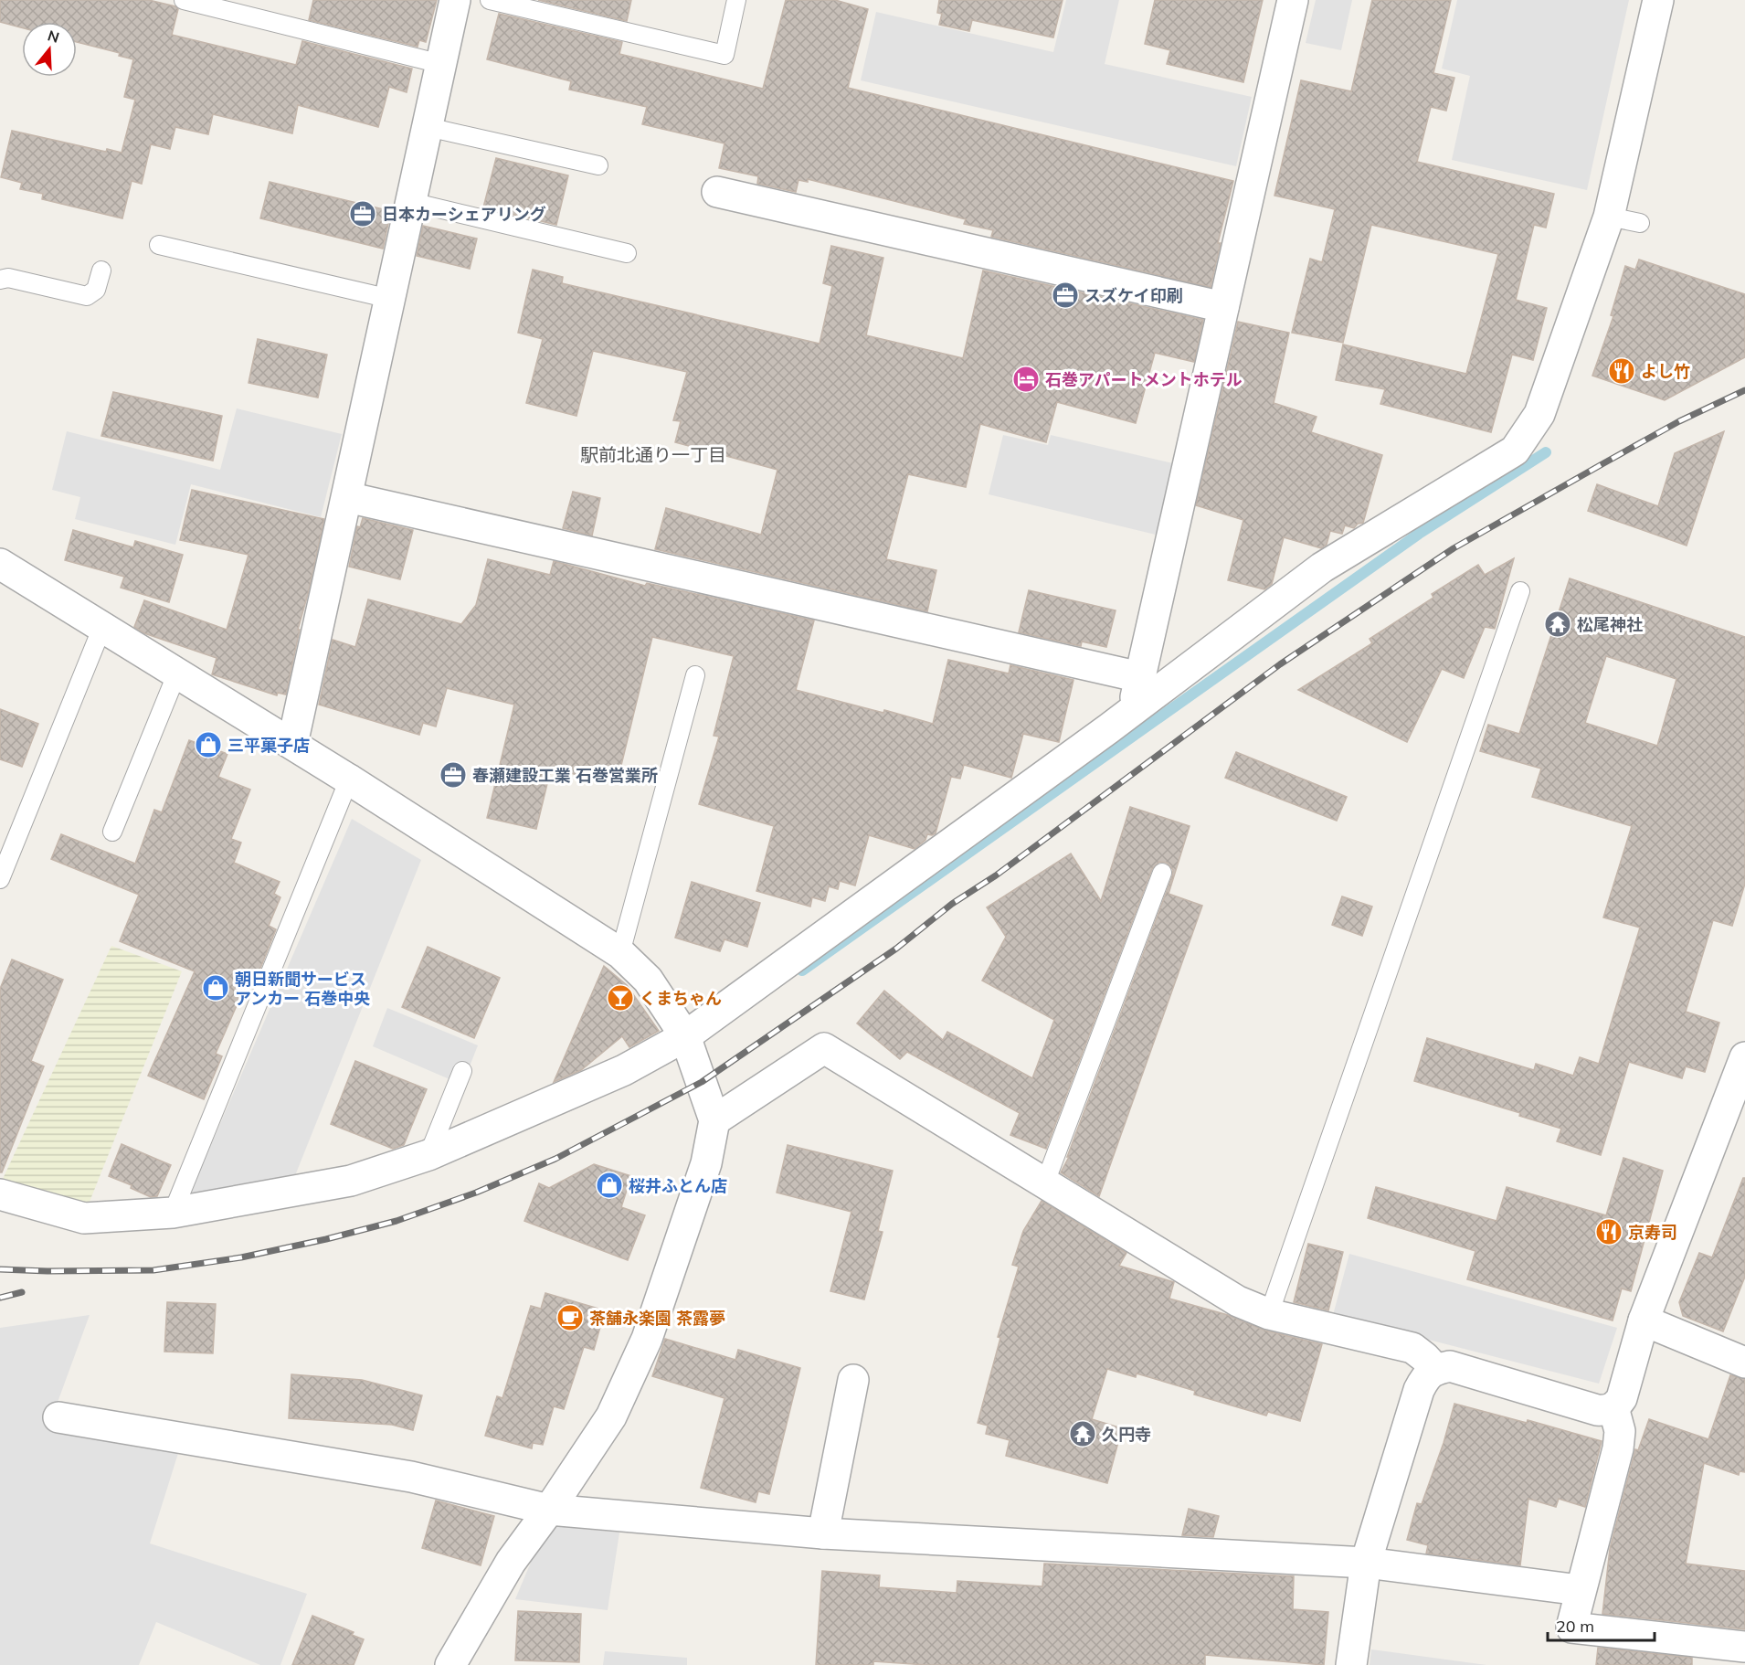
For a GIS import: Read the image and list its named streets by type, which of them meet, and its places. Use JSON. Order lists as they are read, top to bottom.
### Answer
{
  "districts": ["駅前北通り一丁目"],
  "places": {
    "office": ["日本カーシェアリング", "スズケイ印刷", "春瀬建設工業 石巻営業所"],
    "restaurant": ["よし竹", "京寿司"],
    "hotel": ["石巻アパートメントホテル"],
    "temple": ["松尾神社", "久円寺"],
    "shop": ["三平菓子店", "朝日新聞サービス アンカー 石巻中央", "桜井ふとん店"],
    "bar": ["くまちゃん"],
    "cafe": ["茶舗永楽園 茶露夢"]
  },
  "scale_bar": "20 m",
  "north": "top"
}
